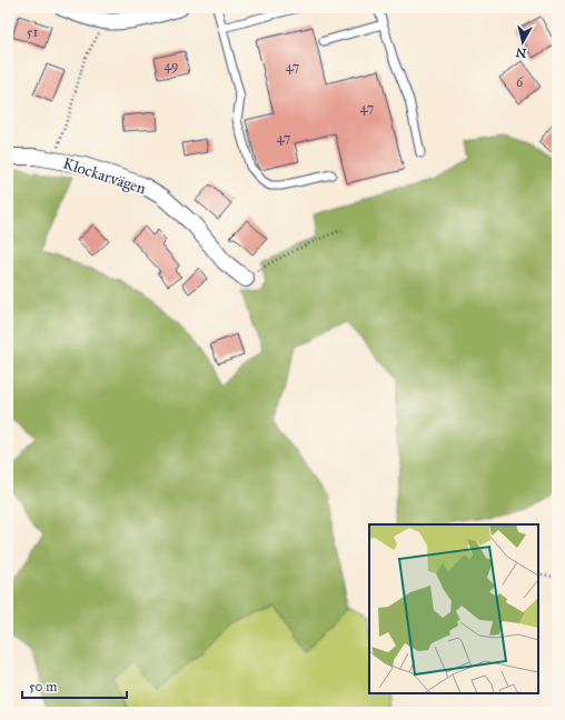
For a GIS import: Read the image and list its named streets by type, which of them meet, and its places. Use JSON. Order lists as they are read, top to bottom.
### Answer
{
  "streets": {
    "street": ["Klockarvägen"]
  },
  "house_numbers": [
    "51",
    "49",
    "47",
    "6",
    "47",
    "47"
  ],
  "scale_bar": "50 m",
  "north": "bottom"
}
